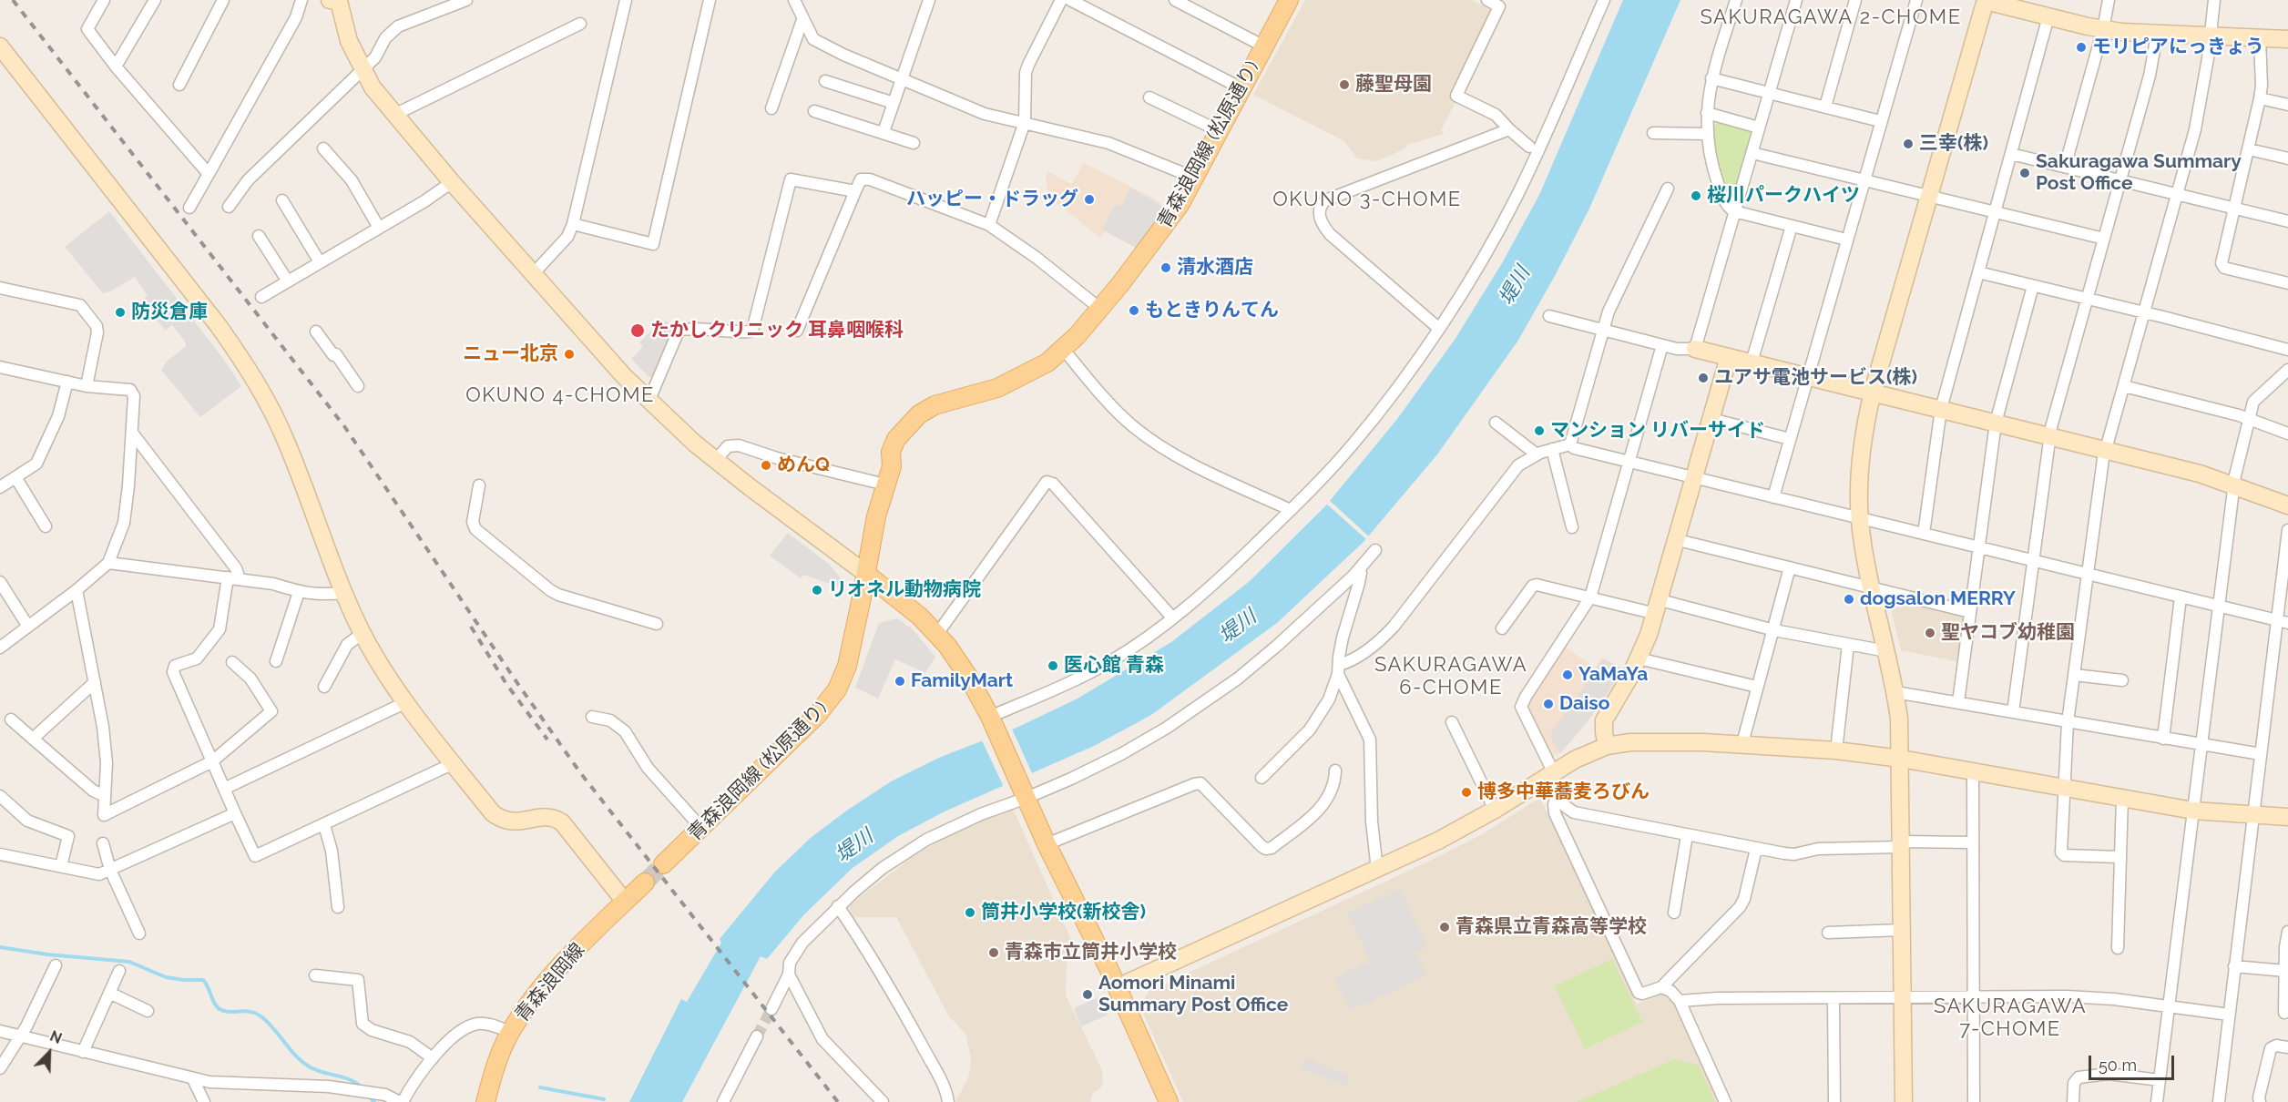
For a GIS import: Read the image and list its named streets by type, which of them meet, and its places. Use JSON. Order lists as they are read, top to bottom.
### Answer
{
  "streets": {
    "main road": ["青森浪岡線 (松原通り)", "青森浪岡線"]
  },
  "districts": [
    "SAKURAGAWA 2-CHOME",
    "OKUNO 3-CHOME",
    "OKUNO 4-CHOME",
    "SAKURAGAWA 6-CHOME",
    "SAKURAGAWA 7-CHOME"
  ],
  "water": ["堤川"],
  "places": [
    "モリピアにっきょう",
    "藤聖母園",
    "三幸(株)",
    "Sakuragawa Summary Post Office",
    "桜川パークハイツ",
    "ハッピー・ドラッグ",
    "清水酒店",
    "もときりんてん",
    "防災倉庫",
    "たかしクリニック 耳鼻咽喉科",
    "ニュー北京",
    "ユアサ電池サービス(株)",
    "マンション リバーサイド",
    "めんQ",
    "リオネル動物病院",
    "dogsalon MERRY",
    "聖ヤコブ幼稚園",
    "医心館 青森",
    "YaMaYa",
    "FamilyMart",
    "Daiso",
    "博多中華蕎麦ろびん",
    "筒井小学校(新校舎)",
    "青森県立青森高等学校",
    "青森市立筒井小学校",
    "Aomori Minami Summary Post Office"
  ],
  "scale_bar": "50 m",
  "north": "top right"
}
